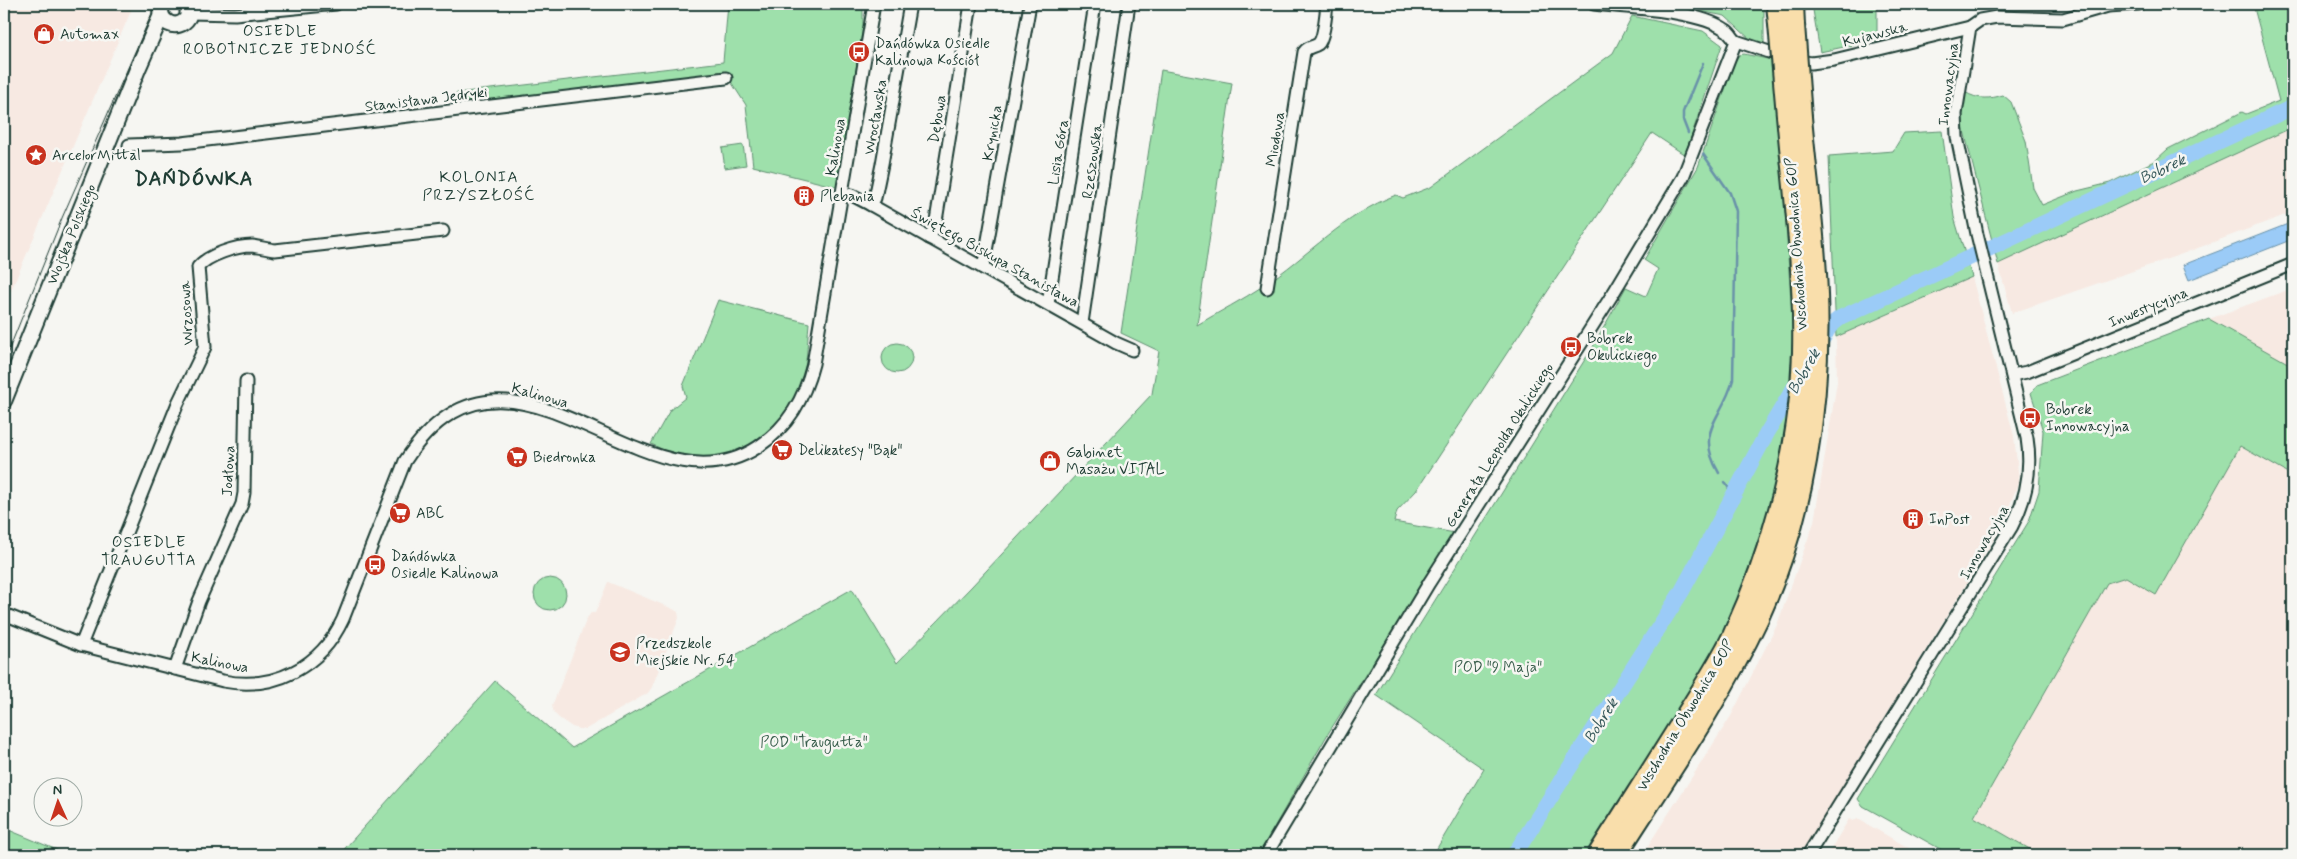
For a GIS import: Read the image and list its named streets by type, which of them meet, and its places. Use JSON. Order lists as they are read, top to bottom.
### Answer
{
  "streets": {
    "highway": ["Wschodnia Obwodnica GOP"],
    "main road": ["Wojska Polskiego"],
    "street": [
      "Kujawska",
      "Innowacyjna",
      "Stanisława Jędryki",
      "Wrocławska",
      "Dębowa",
      "Krynicka",
      "Miodowa",
      "Kalinowa",
      "Lisia Góra",
      "Rzeszowska",
      "Świętego Biskupa Stanisława",
      "Inwestycyjna",
      "Wrzosowa",
      "Generała Leopolda Okulickiego",
      "Jodłowa"
    ]
  },
  "crossings": [
    ["Kujawska", "Innowacyjna"],
    ["Kujawska", "Generała Leopolda Okulickiego"],
    ["Innowacyjna", "Inwestycyjna"],
    ["Wrocławska", "Świętego Biskupa Stanisława"],
    ["Dębowa", "Świętego Biskupa Stanisława"],
    ["Krynicka", "Świętego Biskupa Stanisława"],
    ["Kalinowa", "Świętego Biskupa Stanisława"],
    ["Kalinowa", "Wrzosowa"],
    ["Kalinowa", "Jodłowa"],
    ["Lisia Góra", "Świętego Biskupa Stanisława"],
    ["Rzeszowska", "Świętego Biskupa Stanisława"]
  ],
  "districts": [
    "OSIEDLE ROBOTNICZE JEDNOŚĆ",
    "KOLONIA PRZYSZŁOŚĆ",
    "DAŃDÓWKA",
    "OSIEDLE TRAUGUTTA"
  ],
  "water": ["Bobrek"],
  "parks": ["POD \"9 Maja\"", "POD \"Traugutta\""],
  "places": {
    "shop": ["Automax", "Gabinet Masażu VITAL"],
    "bus stop": [
      "Dańdówka Osiedle Kalinowa Kościół",
      "Bobrek Okulickiego",
      "Bobrek Innowacyjna",
      "Dańdówka Osiedle Kalinowa"
    ],
    "place": ["ArcelorMittal"],
    "building": ["Plebania", "InPost"],
    "supermarket": ["Delikatesy \"Bąk\"", "Biedronka", "ABC"],
    "school or university": ["Przedszkole Miejskie Nr. 54"]
  },
  "north": "top"
}
